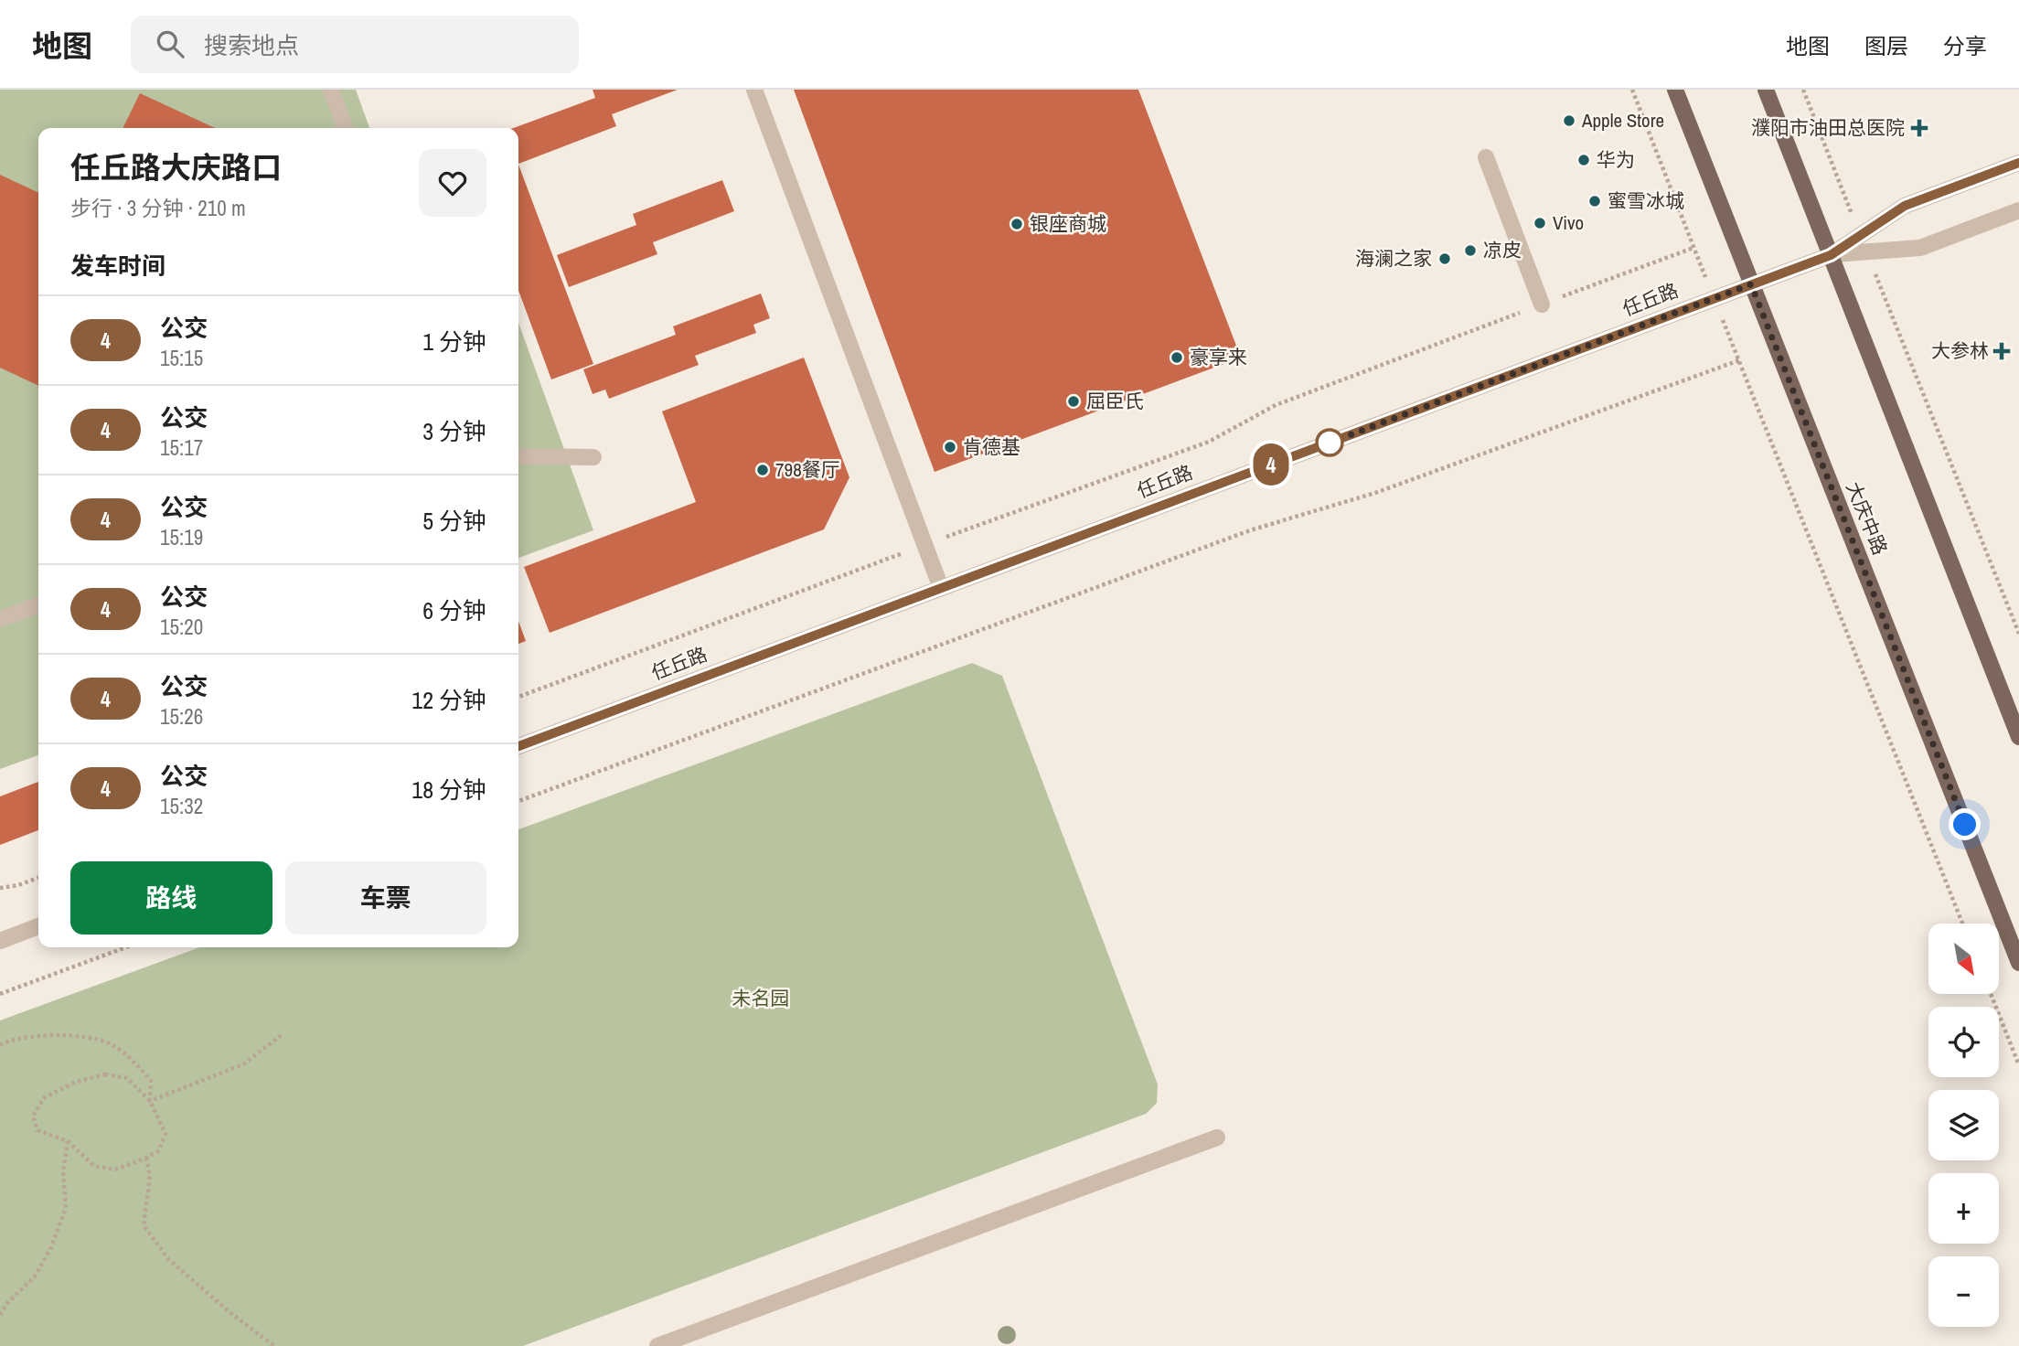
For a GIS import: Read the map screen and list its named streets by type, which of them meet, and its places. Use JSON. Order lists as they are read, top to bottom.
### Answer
{
  "streets": {
    "main road": ["大庆中路"],
    "street": ["任丘路"]
  },
  "crossings": [
    ["任丘路", "大庆中路"]
  ],
  "parks": ["未名园"],
  "places": {
    "other": [
      "Apple Store",
      "华为",
      "蜜雪冰城",
      "Vivo",
      "银座商城",
      "凉皮",
      "海澜之家",
      "豪享来",
      "屈臣氏",
      "肯德基",
      "798餐厅"
    ],
    "health": ["濮阳市油田总医院", "大参林"]
  },
  "lines": ["bus line 4"],
  "north": "bottom right",
  "page": {
    "header": "地图",
    "search": "搜索地点",
    "nav": ["地图", "图层", "分享"],
    "on_map": "4",
    "heading": [
      ["任丘路大庆路口", "步行 · 3 分钟 · 210 m"],
      "发车时间"
    ],
    "list": [
      {
        "mark": "4",
        "name": "公交",
        "note": "15:15",
        "value": "1 分钟"
      },
      {
        "mark": "4",
        "name": "公交",
        "note": "15:17",
        "value": "3 分钟"
      },
      {
        "mark": "4",
        "name": "公交",
        "note": "15:19",
        "value": "5 分钟"
      },
      {
        "mark": "4",
        "name": "公交",
        "note": "15:20",
        "value": "6 分钟"
      },
      {
        "mark": "4",
        "name": "公交",
        "note": "15:26",
        "value": "12 分钟"
      },
      {
        "mark": "4",
        "name": "公交",
        "note": "15:32",
        "value": "18 分钟"
      }
    ],
    "buttons": ["路线", "车票"],
    "map_buttons": ["+", "−"]
  }
}
